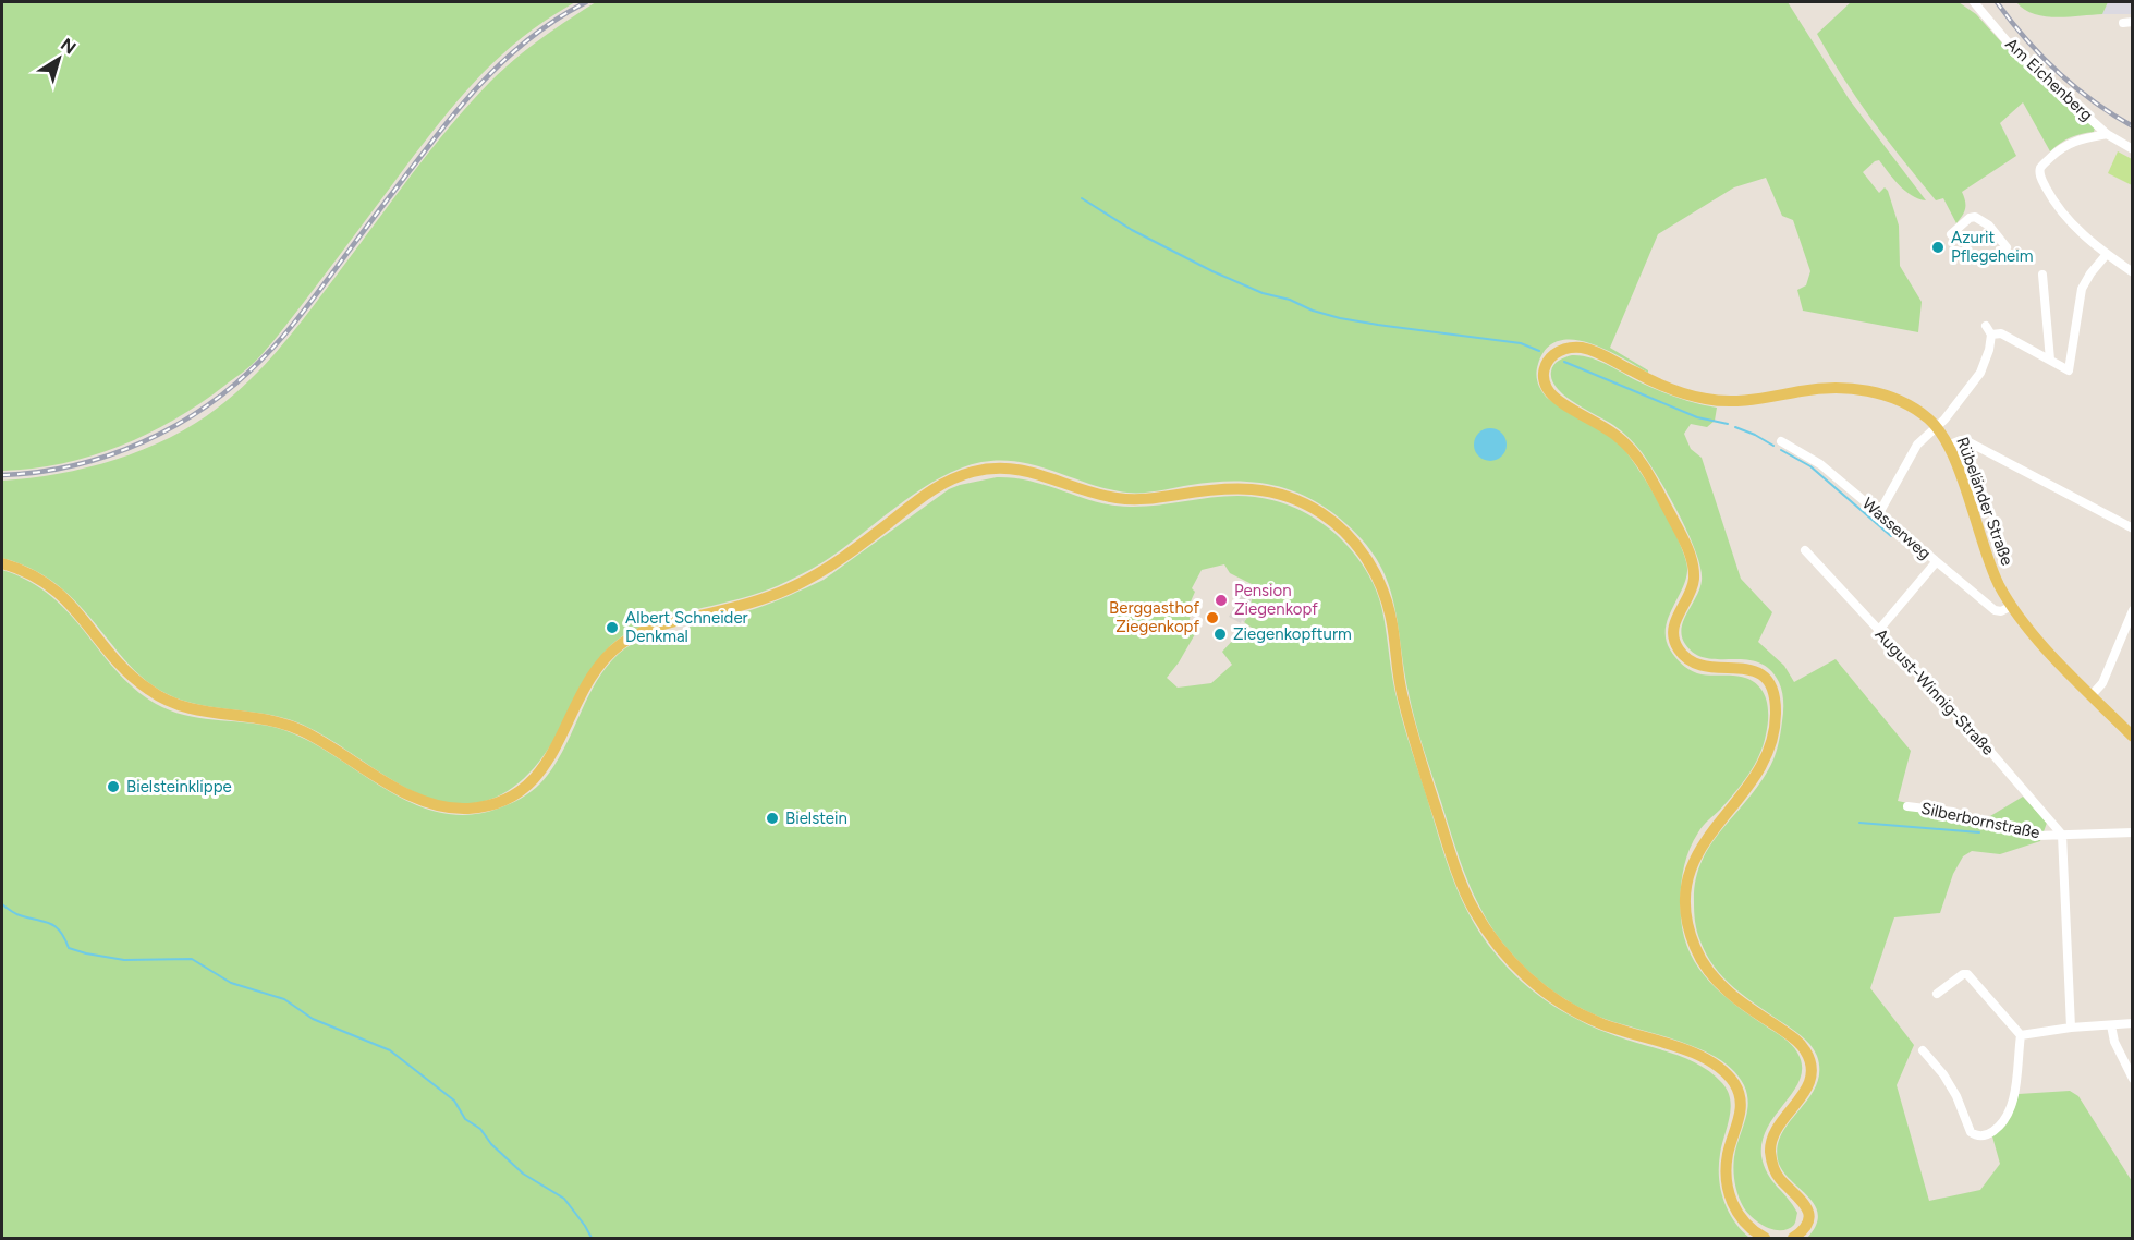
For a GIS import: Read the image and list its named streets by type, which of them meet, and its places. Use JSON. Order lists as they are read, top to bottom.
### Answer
{
  "streets": {
    "main road": ["Rübeländer Straße"],
    "street": [
      "Am Eichenberg",
      "Wasserweg",
      "August-Winnig-Straße",
      "Silberbornstraße"
    ]
  },
  "crossings": [
    ["Rübeländer Straße", "Wasserweg"],
    ["August-Winnig-Straße", "Silberbornstraße"]
  ],
  "places": [
    "Azurit Pflegeheim",
    "Pension Ziegenkopf",
    "Berggasthof Ziegenkopf",
    "Albert Schneider Denkmal",
    "Ziegenkopfturm",
    "Bielsteinklippe",
    "Bielstein"
  ],
  "north": "top right"
}
